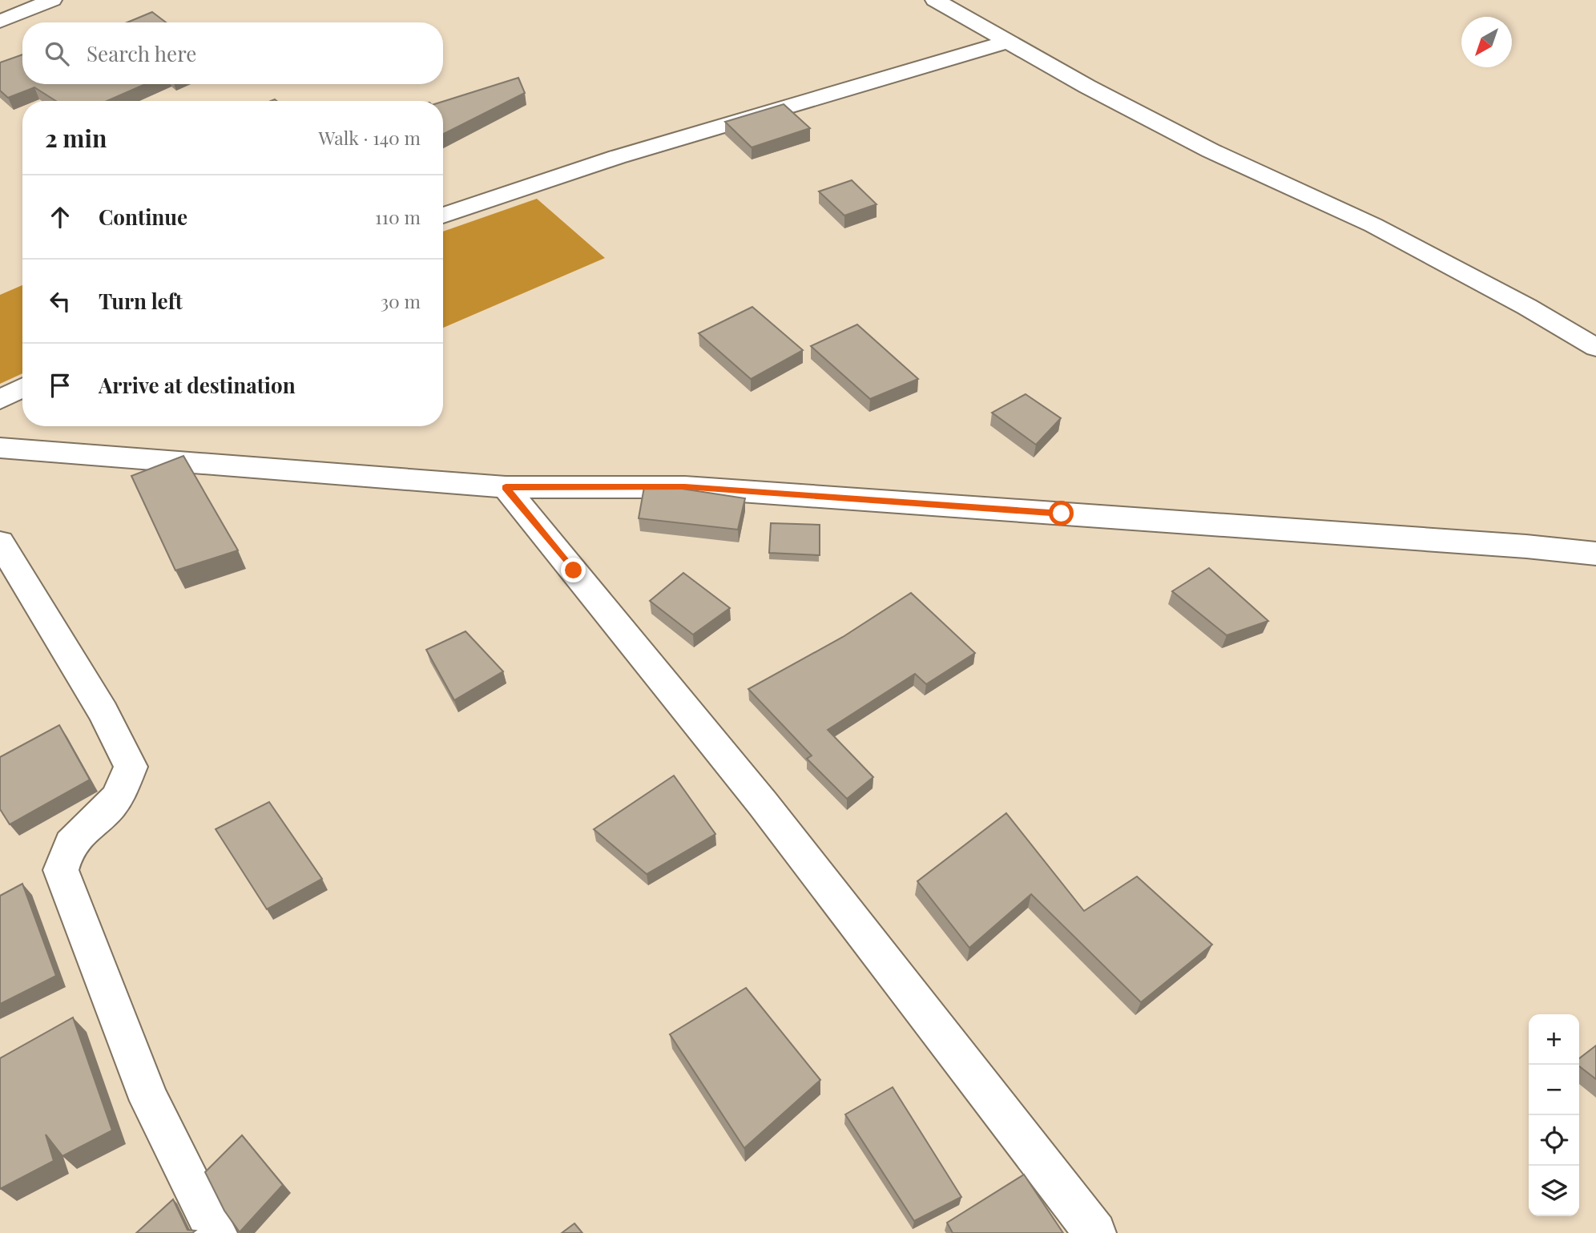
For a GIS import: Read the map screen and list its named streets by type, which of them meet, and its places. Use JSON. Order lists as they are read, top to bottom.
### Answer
{
  "north": "bottom left",
  "page": {
    "search": "Search here",
    "heading": ["2 min", "Walk · 140 m"],
    "list": [
      ["Continue", "110 m"],
      ["Turn left", "30 m"],
      "Arrive at destination"
    ],
    "map_buttons": ["+", "−"]
  }
}
